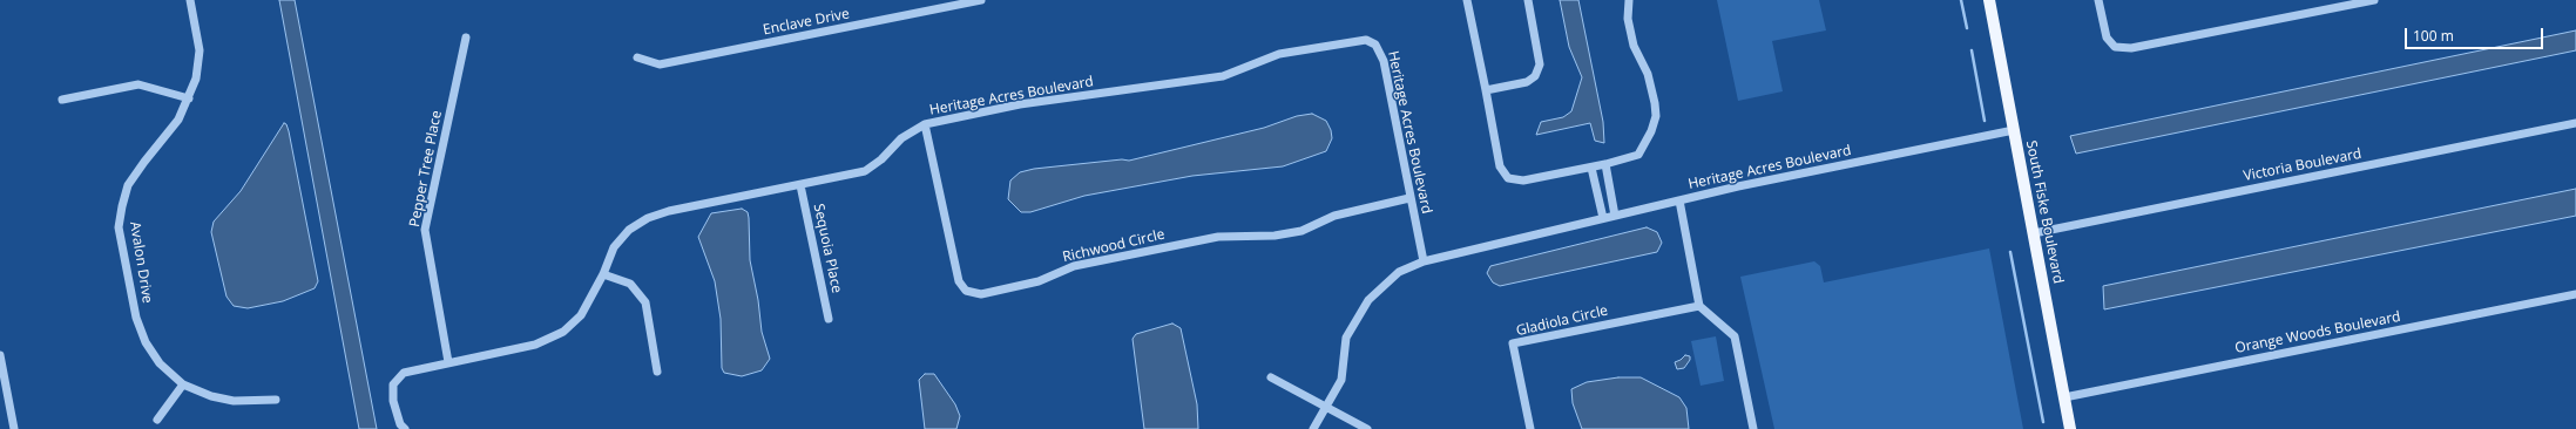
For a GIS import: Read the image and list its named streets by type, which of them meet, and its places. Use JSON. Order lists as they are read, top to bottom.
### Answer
{
  "streets": {
    "main road": ["South Fiske Boulevard"],
    "street": [
      "Enclave Drive",
      "Heritage Acres Boulevard",
      "Victoria Boulevard",
      "Pepper Tree Place",
      "Richwood Circle",
      "Sequoia Place",
      "Avalon Drive",
      "Gladiola Circle",
      "Orange Woods Boulevard"
    ]
  },
  "crossings": [
    ["Heritage Acres Boulevard", "Pepper Tree Place"],
    ["Heritage Acres Boulevard", "South Fiske Boulevard"],
    ["Heritage Acres Boulevard", "Richwood Circle"],
    ["Heritage Acres Boulevard", "Sequoia Place"],
    ["Victoria Boulevard", "South Fiske Boulevard"],
    ["South Fiske Boulevard", "Orange Woods Boulevard"]
  ],
  "scale_bar": "100 m"
}
